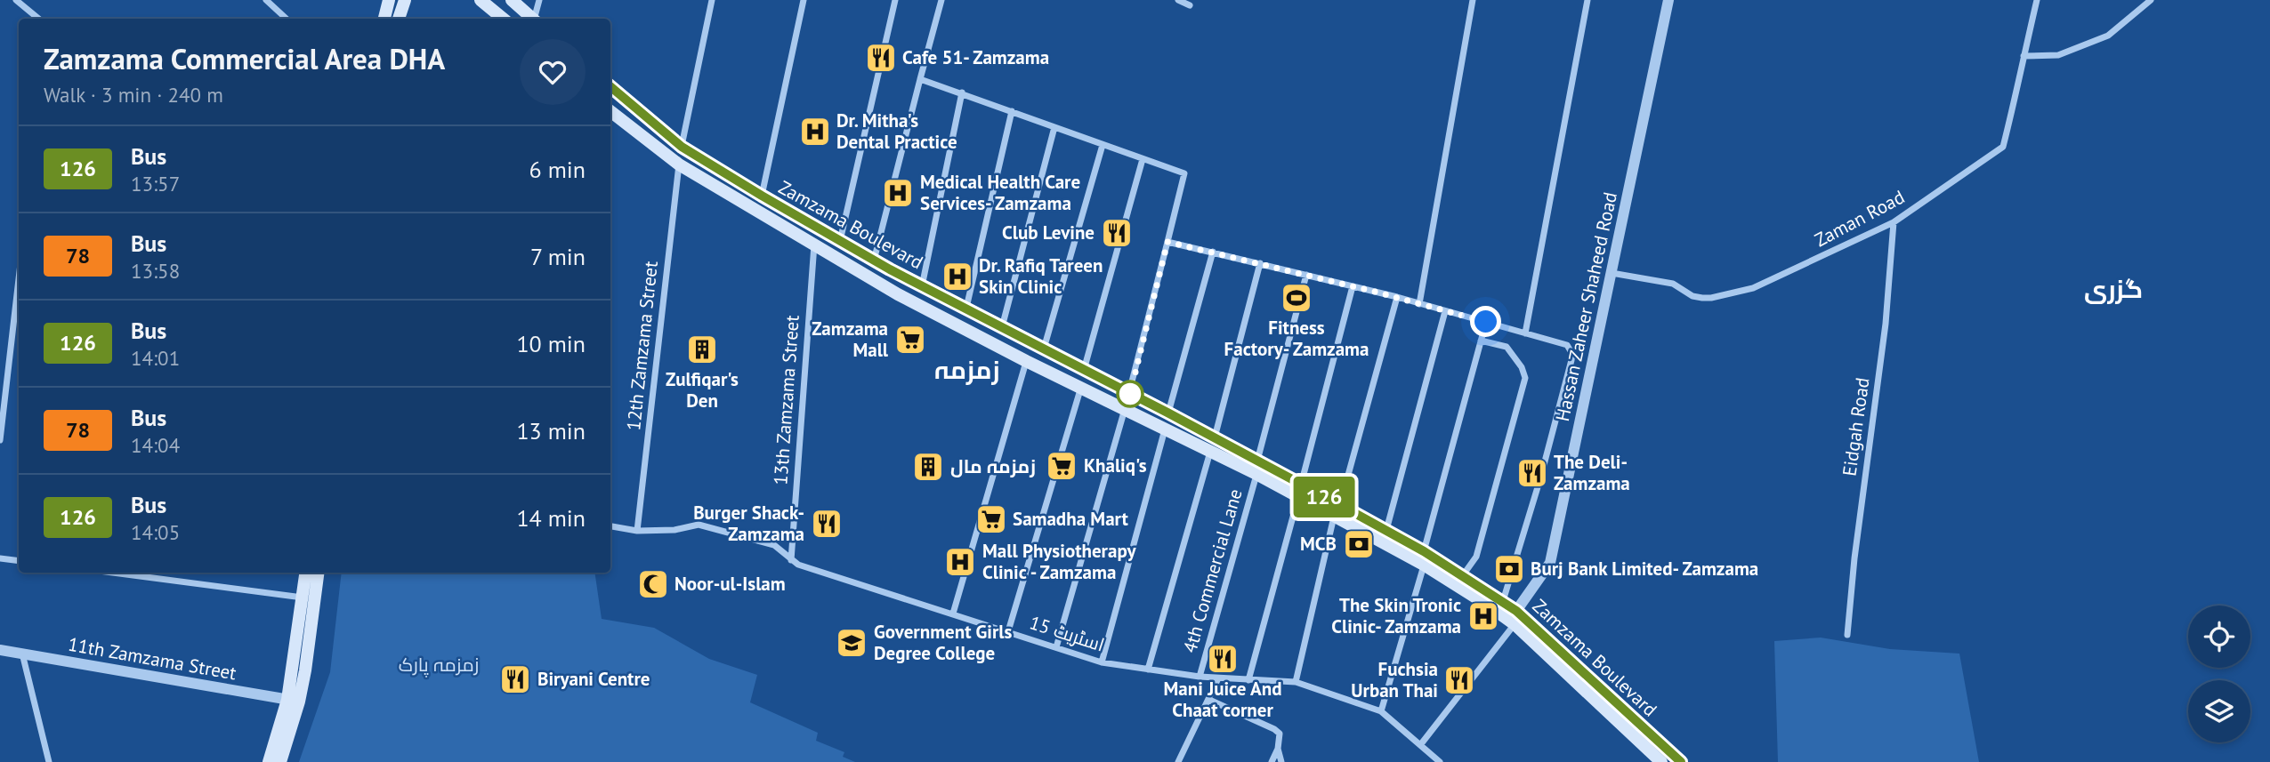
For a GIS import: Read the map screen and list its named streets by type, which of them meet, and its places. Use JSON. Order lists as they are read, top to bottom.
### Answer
{
  "streets": {
    "main road": ["Zamzama Boulevard"],
    "street": [
      "Zaman Road",
      "Hassan Zaheer Shaheed Road",
      "12th Zamzama Street",
      "13th Zamzama Street",
      "Eidgah Road",
      "4th Commercial Lane",
      "اسٹریٹ 15",
      "11th Zamzama Street"
    ]
  },
  "crossings": [
    ["Zaman Road", "Hassan Zaheer Shaheed Road"],
    ["Zaman Road", "Eidgah Road"],
    ["Zamzama Boulevard", "Hassan Zaheer Shaheed Road"],
    ["Zamzama Boulevard", "12th Zamzama Street"],
    ["Zamzama Boulevard", "13th Zamzama Street"],
    ["Zamzama Boulevard", "4th Commercial Lane"],
    ["12th Zamzama Street", "اسٹریٹ 15"],
    ["13th Zamzama Street", "اسٹریٹ 15"],
    ["4th Commercial Lane", "اسٹریٹ 15"]
  ],
  "districts": ["گزری", "زمزمہ"],
  "parks": ["زمزمہ پارک"],
  "places": {
    "restaurant": [
      "Cafe 51- Zamzama",
      "Club Levine",
      "The Deli- Zamzama",
      "Burger Shack- Zamzama",
      "Mani Juice And Chaat corner",
      "Biryani Centre",
      "Fuchsia Urban Thai"
    ],
    "hospital": [
      "Dr. Mitha's Dental Practice",
      "Medical Health Care Services- Zamzama",
      "Dr. Rafiq Tareen Skin Clinic",
      "Mall Physiotherapy Clinic - Zamzama",
      "The Skin Tronic Clinic- Zamzama"
    ],
    "sports": ["Fitness Factory- Zamzama"],
    "supermarket": ["Zamzama Mall", "Khaliq's", "Samadha Mart"],
    "building": ["Zulfiqar's Den", "زمزمہ مال"],
    "bank": ["MCB", "Burj Bank Limited- Zamzama"],
    "mosque": ["Noor-ul-Islam"],
    "school or university": ["Government Girls Degree College"]
  },
  "lines": ["bus line 126"],
  "page": {
    "on_map": "126",
    "heading": ["Zamzama Commercial Area DHA", "Walk · 3 min · 240 m"],
    "list": [
      {
        "mark": "126",
        "name": "Bus",
        "note": "13:57",
        "value": "6 min"
      },
      {
        "mark": "78",
        "name": "Bus",
        "note": "13:58",
        "value": "7 min"
      },
      {
        "mark": "126",
        "name": "Bus",
        "note": "14:01",
        "value": "10 min"
      },
      {
        "mark": "78",
        "name": "Bus",
        "note": "14:04",
        "value": "13 min"
      },
      {
        "mark": "126",
        "name": "Bus",
        "note": "14:05",
        "value": "14 min"
      }
    ]
  }
}
